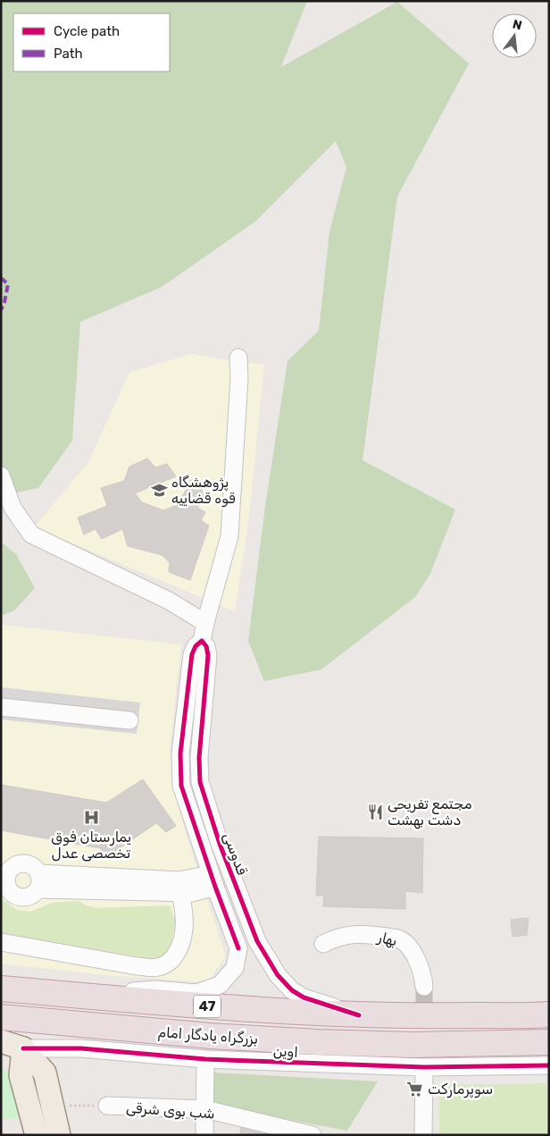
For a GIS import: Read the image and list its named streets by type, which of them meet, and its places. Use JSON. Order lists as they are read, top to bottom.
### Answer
{
  "streets": {
    "highway": ["47", "بزرگراه یادگار امام"],
    "main road": ["اوین"],
    "street": ["قدوسی", "بهار", "شب بوی شرقی"]
  },
  "crossings": [
    ["قدوسی", "بزرگراه یادگار امام"]
  ],
  "places": {
    "school or university": ["پژوهشگاه قوه قضاییه"],
    "restaurant": ["مجتمع تفریحی دشت بهشت"],
    "hospital": ["یمارستان فوق تخصصی عدل"],
    "supermarket": ["سوپرمارکت"]
  },
  "legend": ["Cycle path", "Path"],
  "north": "top"
}
